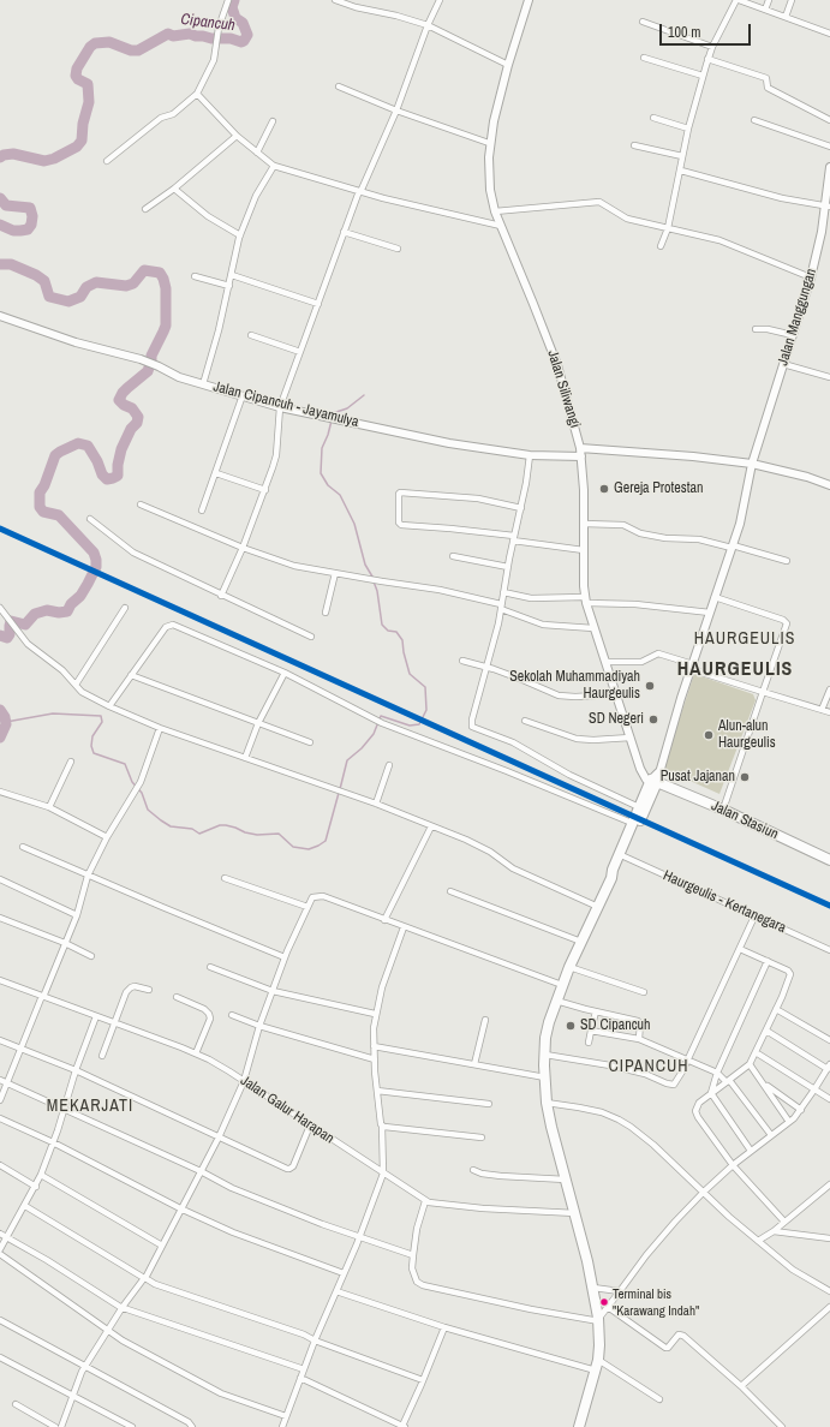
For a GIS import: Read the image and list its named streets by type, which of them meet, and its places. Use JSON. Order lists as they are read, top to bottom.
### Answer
{
  "streets": {
    "main road": ["Jalan Stasiun"],
    "street": [
      "Jalan Manggungan",
      "Jalan Siliwangi",
      "Jalan Cipancuh - Jayamulya",
      "Haurgeulis - Kertanegara",
      "Jalan Galur Harapan"
    ]
  },
  "crossings": [
    ["Jalan Manggungan", "Jalan Siliwangi"],
    ["Jalan Manggungan", "Jalan Cipancuh - Jayamulya"],
    ["Jalan Manggungan", "Jalan Stasiun"],
    ["Jalan Siliwangi", "Jalan Cipancuh - Jayamulya"],
    ["Jalan Siliwangi", "Jalan Stasiun"]
  ],
  "districts": [
    "HAURGEULIS",
    "HAURGEULIS",
    "CIPANCUH",
    "MEKARJATI"
  ],
  "water": ["Cipancuh"],
  "places": [
    "Gereja Protestan",
    "Sekolah Muhammadiyah Haurgeulis",
    "SD Negeri",
    "Alun-alun Haurgeulis",
    "Pusat Jajanan",
    "SD Cipancuh",
    "Terminal bis \"Karawang Indah\""
  ],
  "scale_bar": "100 m"
}
